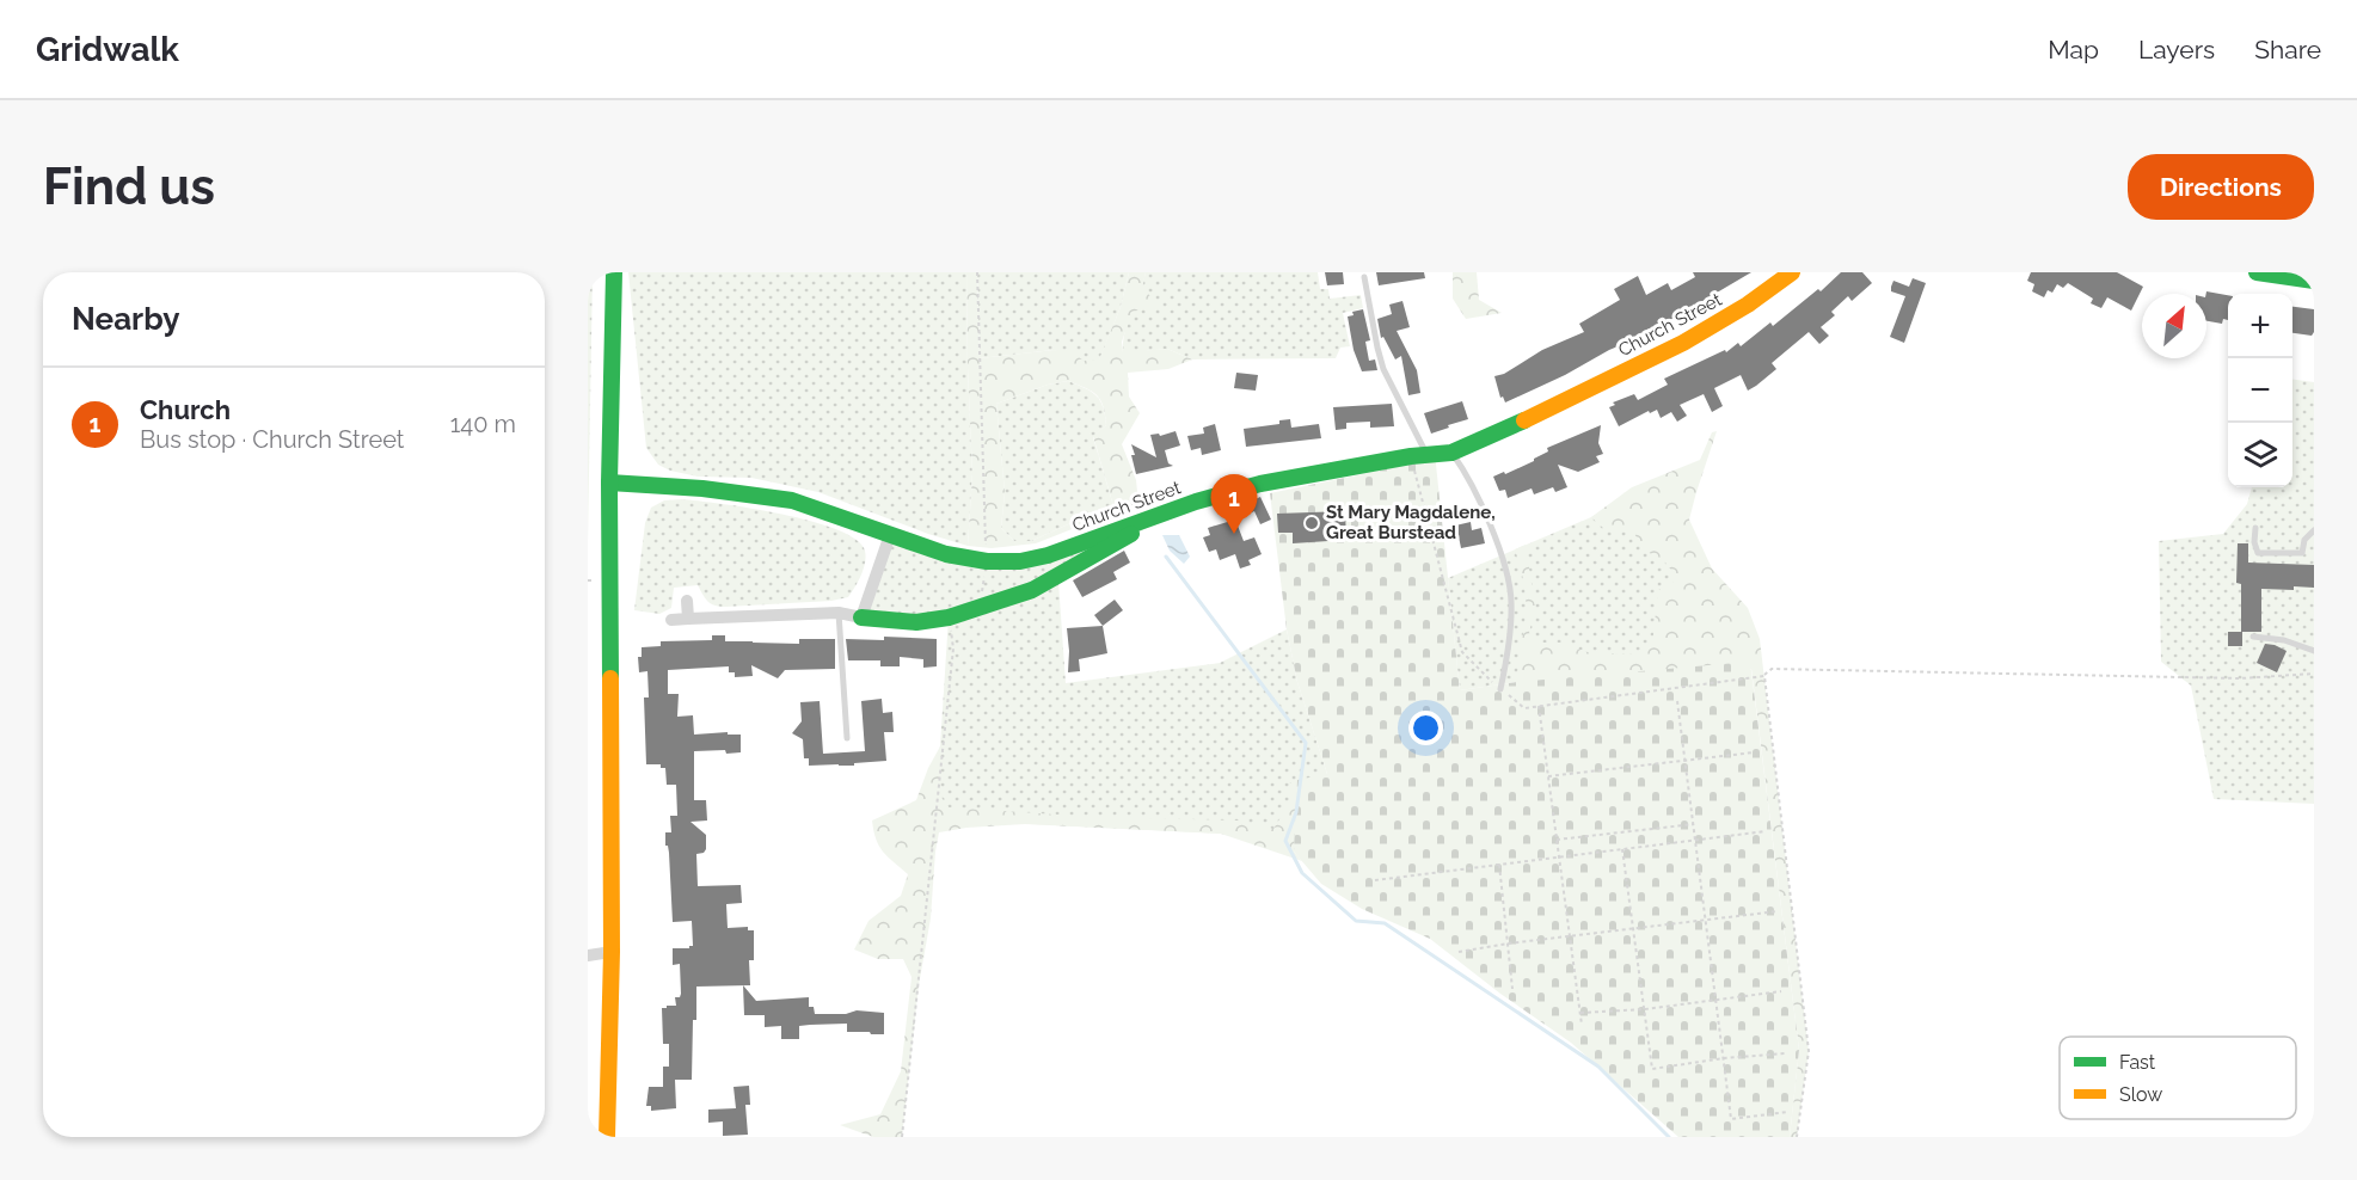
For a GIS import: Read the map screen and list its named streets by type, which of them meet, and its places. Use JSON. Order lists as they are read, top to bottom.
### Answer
{
  "streets": {
    "street": ["Church Street"]
  },
  "places": ["St Mary Magdalene, Great Burstead"],
  "legend": ["Fast", "Slow"],
  "north": "top right",
  "page": {
    "header": "Gridwalk",
    "nav": ["Map", "Layers", "Share"],
    "buttons": "Directions",
    "title": "Find us",
    "heading": "Nearby",
    "map_buttons": ["+", "−"],
    "list": [
      {
        "mark": "1",
        "name": "Church",
        "note": "Bus stop · Church Street",
        "value": "140 m"
      }
    ],
    "pins": "1"
  }
}
